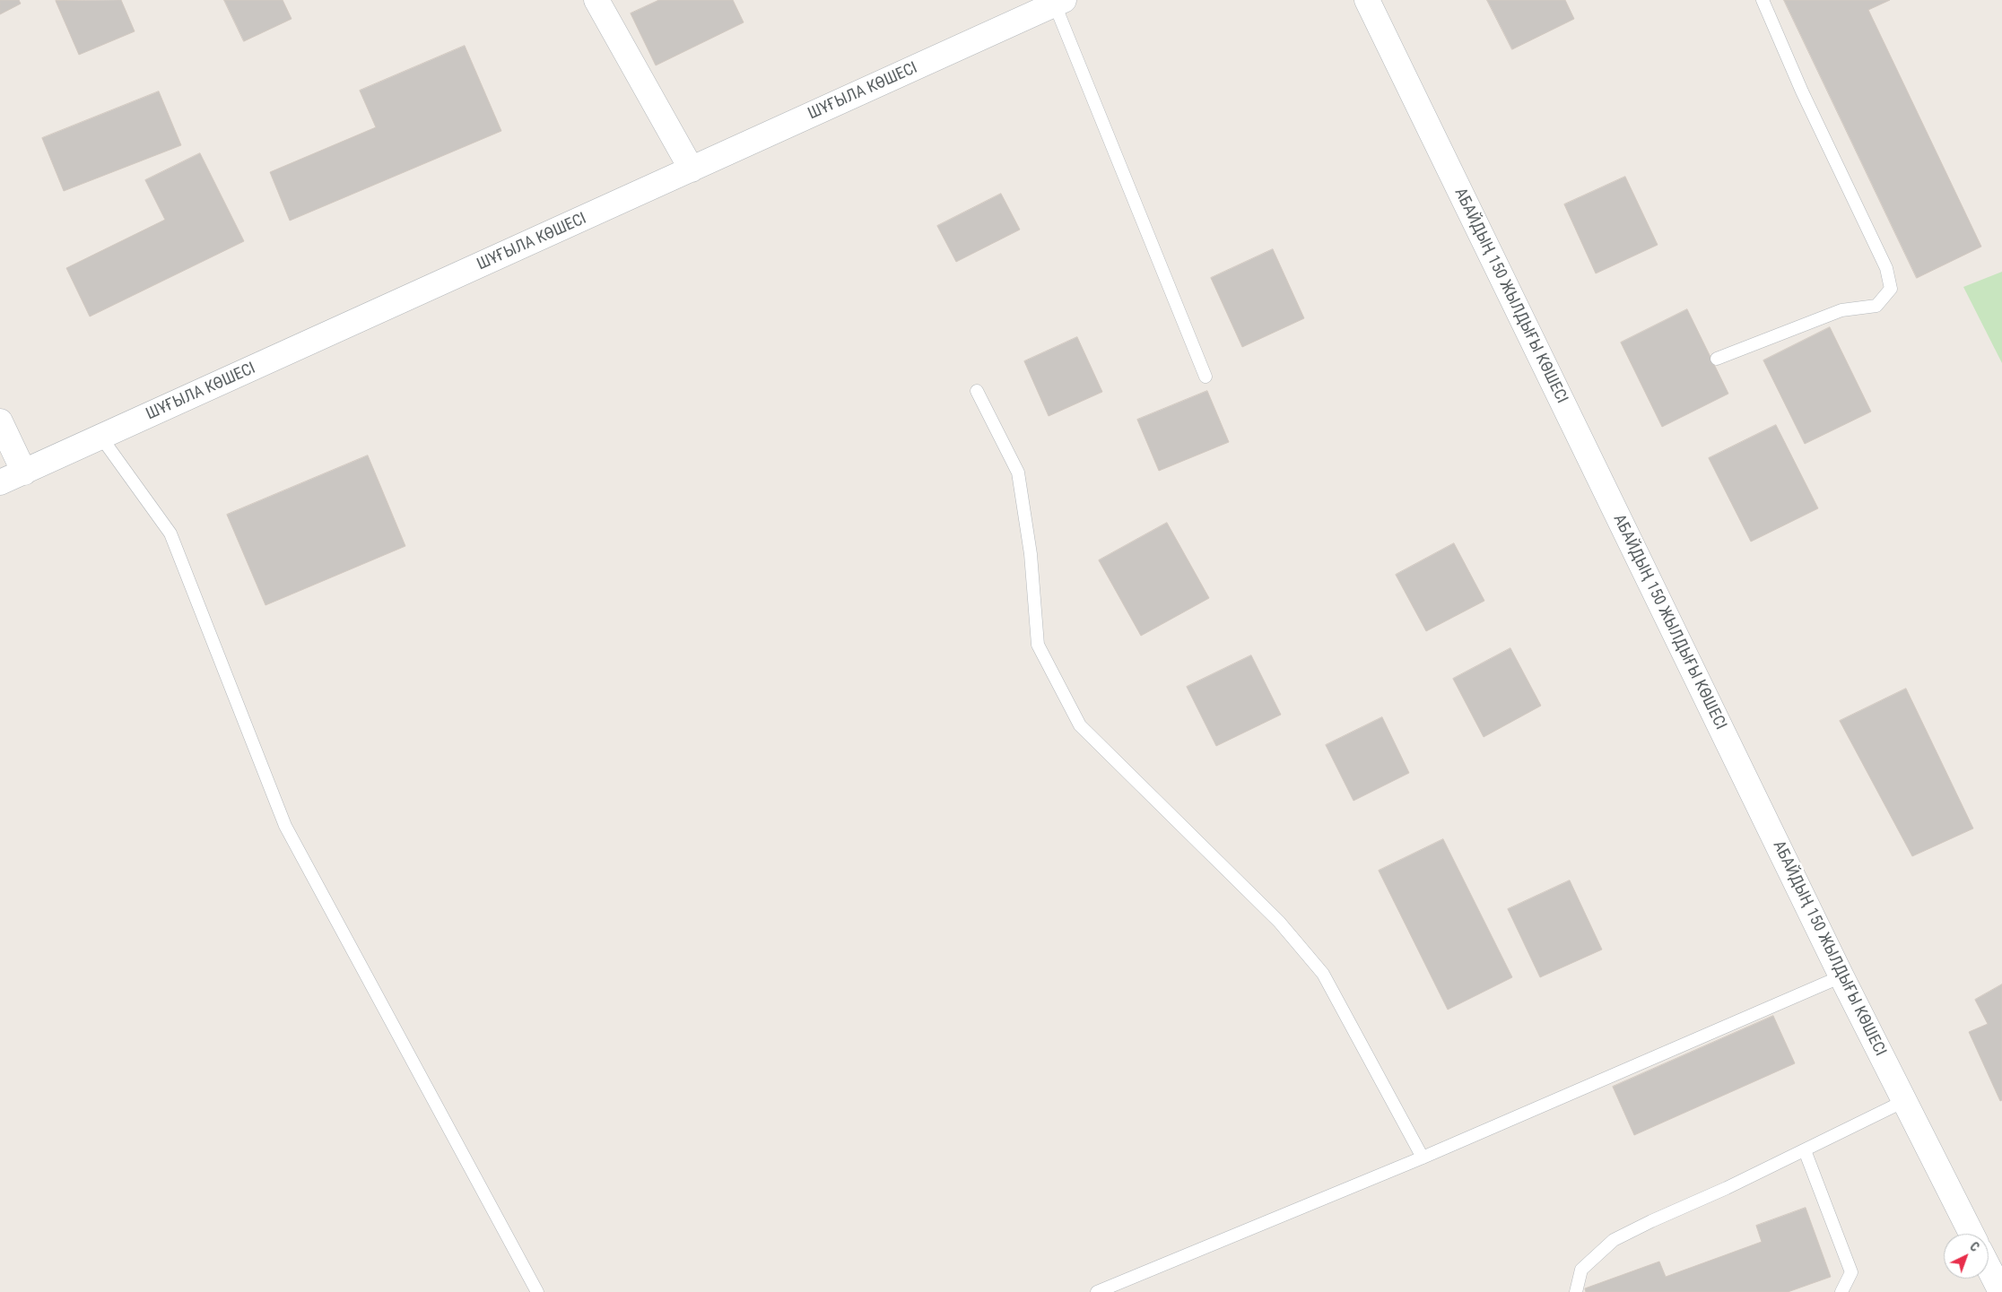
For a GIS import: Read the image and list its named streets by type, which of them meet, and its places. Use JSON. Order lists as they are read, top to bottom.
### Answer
{
  "streets": {
    "street": ["ШҰҒЫЛА КӨШЕСІ", "АБАЙДЫҢ 150 ЖЫЛДЫҒЫ КӨШЕСІ"]
  },
  "north": "top right"
}
